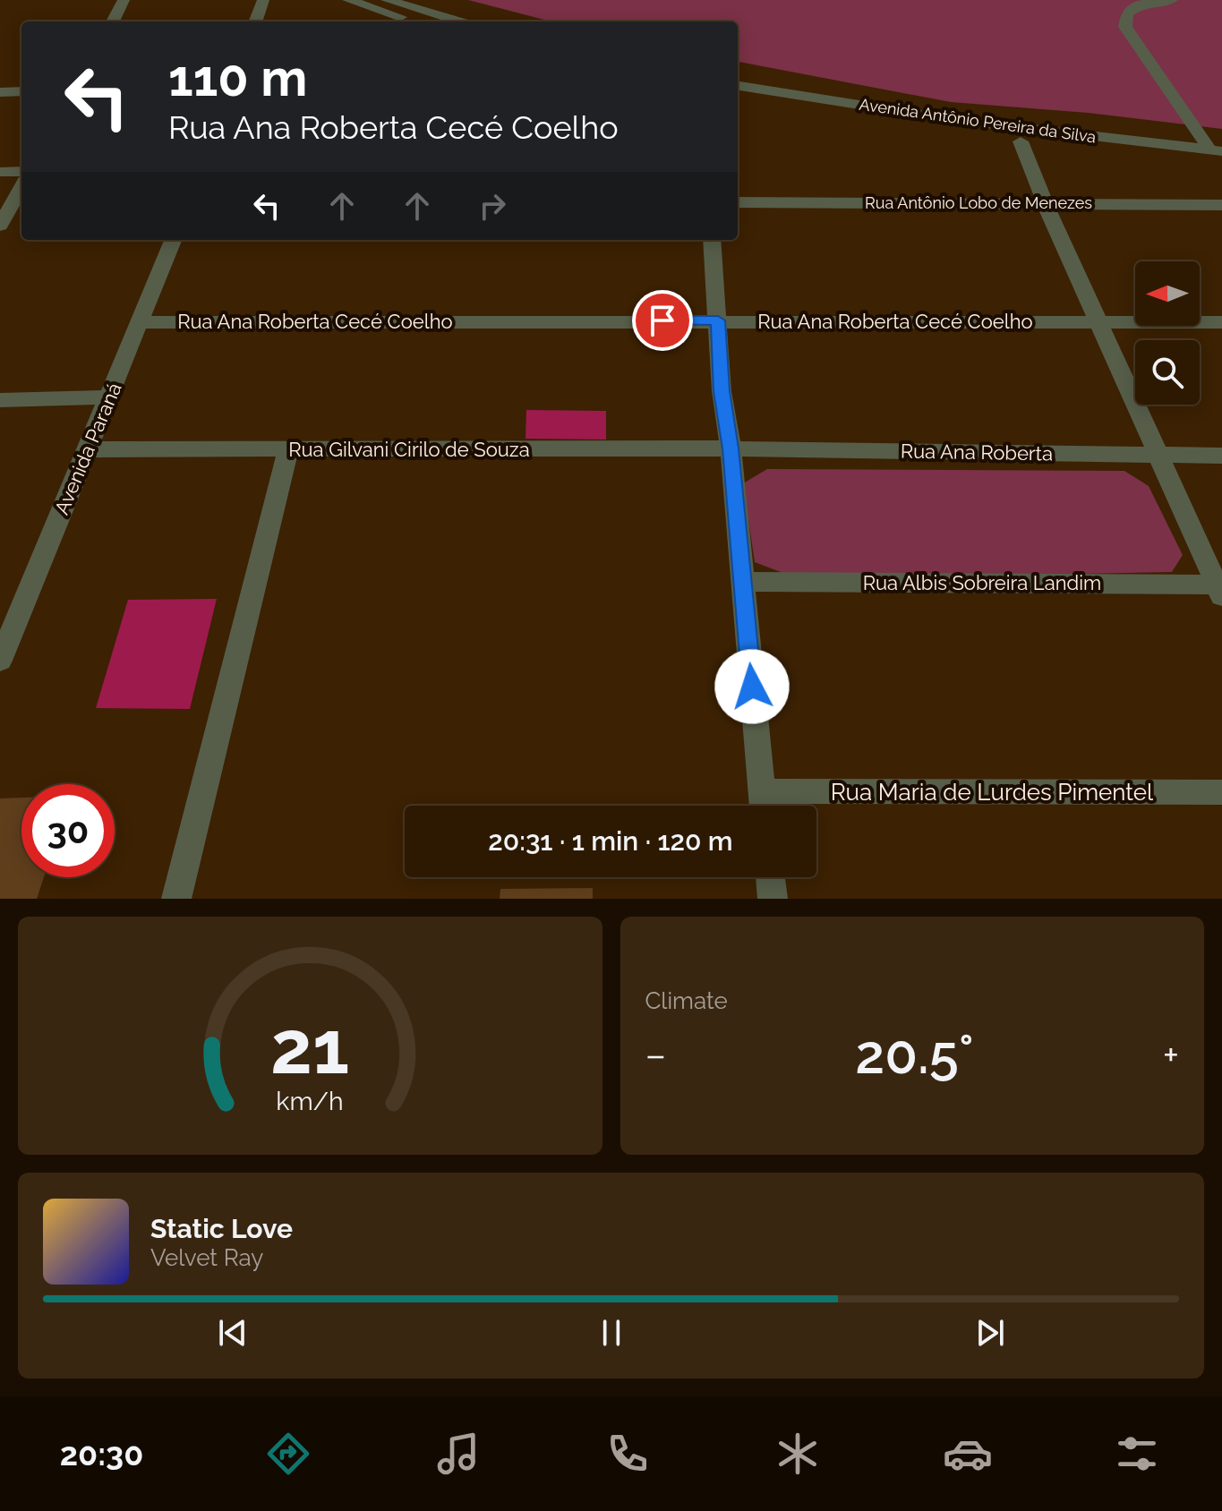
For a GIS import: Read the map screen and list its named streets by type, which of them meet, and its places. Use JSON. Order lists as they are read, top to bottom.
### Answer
{
  "streets": {
    "street": [
      "Avenida Antônio Pereira da Silva",
      "Rua Antônio Lobo de Menezes",
      "Rua Ana Roberta Cecé Coelho",
      "Avenida Paraná",
      "Rua Gilvani Cirilo de Souza",
      "Rua Ana Roberta",
      "Rua Albis Sobreira Landim",
      "Rua Maria de Lurdes Pimentel"
    ]
  },
  "crossings": [
    ["Rua Ana Roberta Cecé Coelho", "Avenida Paraná"],
    ["Avenida Paraná", "Rua Gilvani Cirilo de Souza"],
    ["Rua Gilvani Cirilo de Souza", "Rua Ana Roberta"]
  ],
  "north": "left",
  "page": {
    "turn": ["110 m", "Rua Ana Roberta Cecé Coelho"],
    "limit": "30",
    "trip": "20:31 · 1 min · 120 m",
    "tile": "Climate",
    "heat": ["−", "20.5°", "+"],
    "song": ["Static Love", "Velvet Ray"],
    "tabs": "20:30",
    "gauge": ["21", "km/h"]
  }
}
